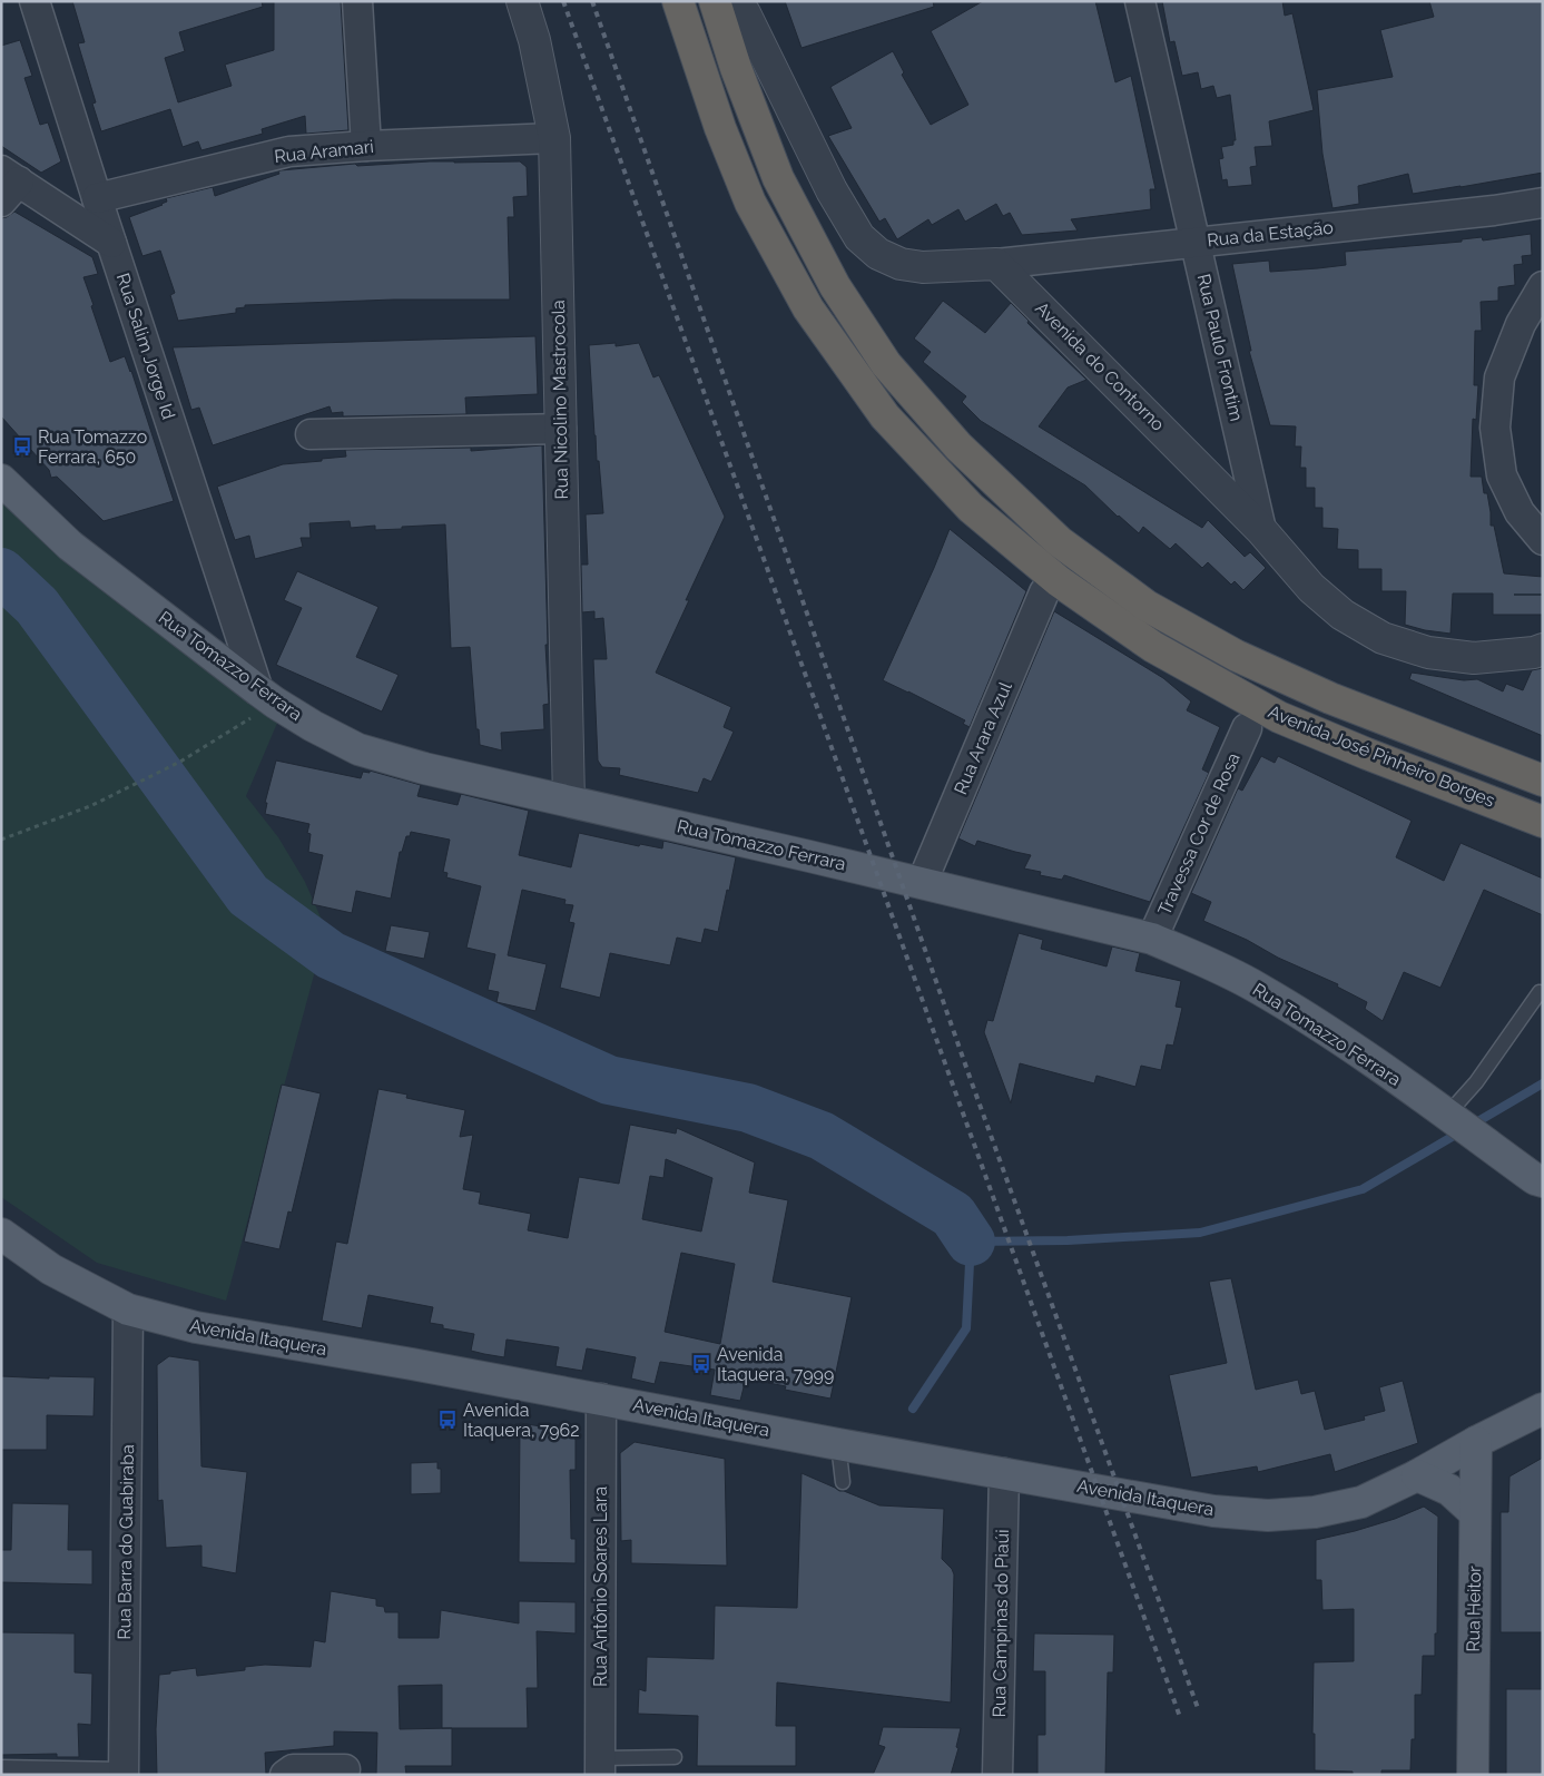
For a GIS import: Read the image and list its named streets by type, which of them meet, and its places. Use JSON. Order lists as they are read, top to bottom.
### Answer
{
  "streets": {
    "highway": ["Avenida José Pinheiro Borges"],
    "main road": ["Rua Tomazzo Ferrara", "Avenida Itaquera", "Rua Heitor"],
    "street": [
      "Rua Aramari",
      "Rua da Estação",
      "Rua Salim Jorge Id",
      "Rua Paulo Frontim",
      "Avenida do Contorno",
      "Rua Nicolino Mastrocola",
      "Rua Arara Azul",
      "Travessa Cor de Rosa",
      "Rua Barra do Guabiraba",
      "Rua Antônio Soares Lara",
      "Rua Campinas do Piaúi"
    ]
  },
  "crossings": [
    ["Rua Aramari", "Rua Salim Jorge Id"],
    ["Rua Aramari", "Rua Nicolino Mastrocola"],
    ["Rua da Estação", "Rua Paulo Frontim"],
    ["Rua da Estação", "Avenida do Contorno"],
    ["Rua Salim Jorge Id", "Rua Tomazzo Ferrara"],
    ["Rua Paulo Frontim", "Avenida do Contorno"],
    ["Rua Nicolino Mastrocola", "Rua Tomazzo Ferrara"],
    ["Rua Tomazzo Ferrara", "Rua Arara Azul"],
    ["Rua Tomazzo Ferrara", "Travessa Cor de Rosa"],
    ["Avenida Itaquera", "Rua Barra do Guabiraba"],
    ["Avenida Itaquera", "Rua Antônio Soares Lara"],
    ["Avenida Itaquera", "Rua Heitor"],
    ["Avenida Itaquera", "Rua Campinas do Piaúi"]
  ],
  "places": {
    "bus stop": ["Rua Tomazzo Ferrara, 650", "Avenida Itaquera, 7999", "Avenida Itaquera, 7962"]
  }
}
